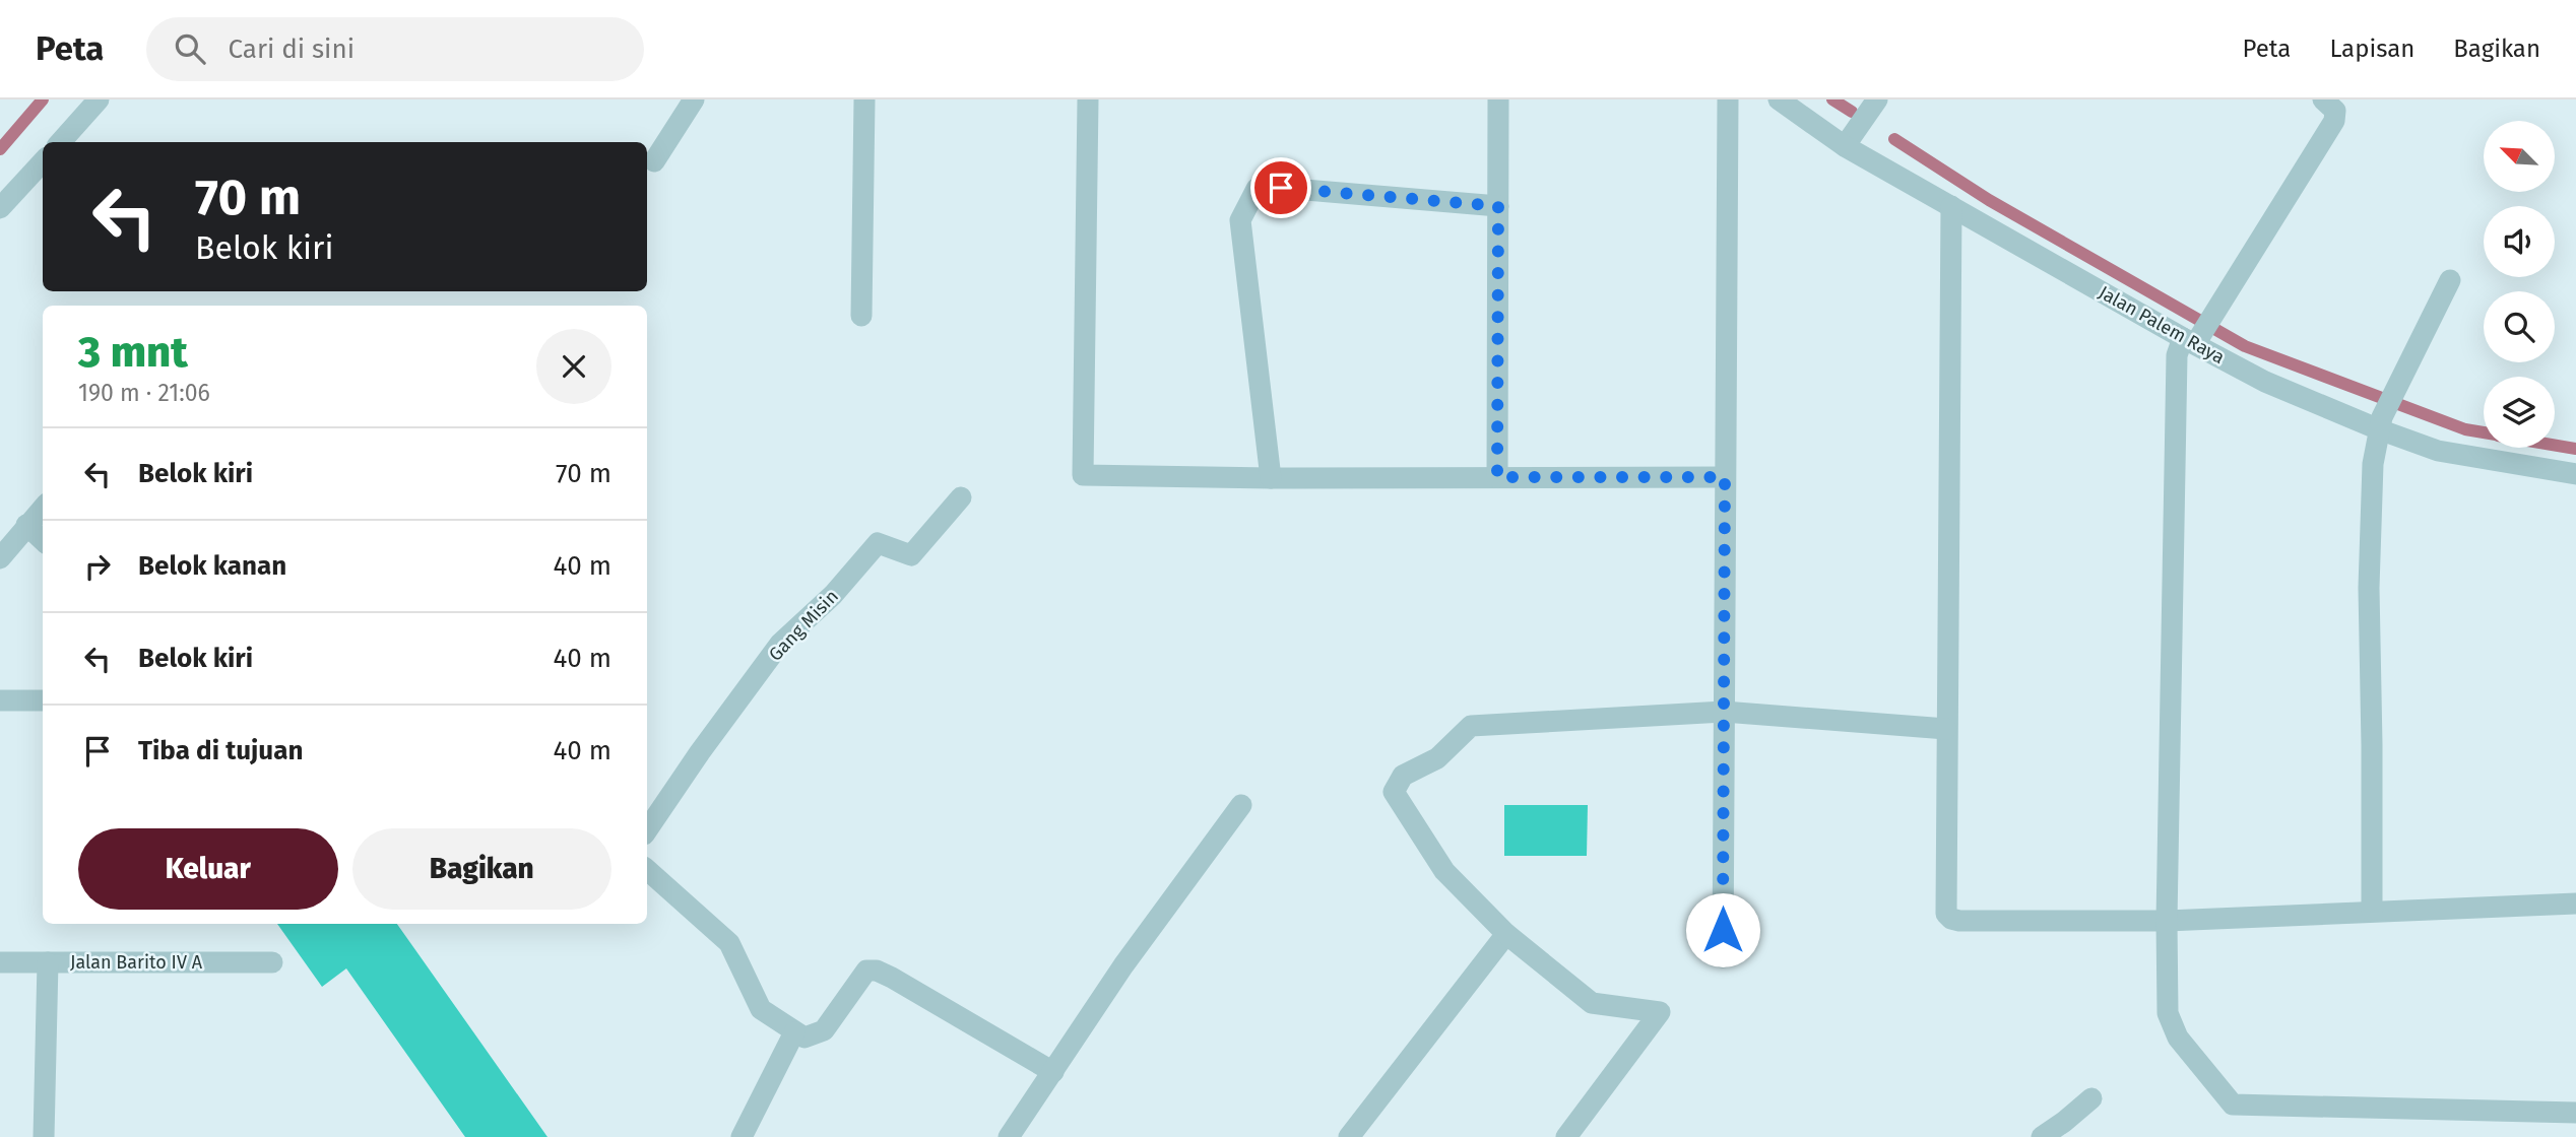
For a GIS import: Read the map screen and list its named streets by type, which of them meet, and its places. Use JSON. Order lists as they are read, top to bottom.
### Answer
{
  "streets": {
    "street": ["Jalan Palem Raya", "Gang Misin", "Jalan Barito IV A"]
  },
  "north": "top left",
  "page": {
    "header": "Peta",
    "search": "Cari di sini",
    "nav": ["Peta", "Lapisan", "Bagikan"],
    "turn": ["70 m", "Belok kiri"],
    "heading": ["3 mnt", "190 m · 21:06"],
    "list": [
      {
        "name": "Belok kiri",
        "value": "70 m"
      },
      {
        "name": "Belok kanan",
        "value": "40 m"
      },
      {
        "name": "Belok kiri",
        "value": "40 m"
      },
      {
        "name": "Tiba di tujuan",
        "value": "40 m"
      }
    ],
    "buttons": ["Keluar", "Bagikan"]
  }
}
